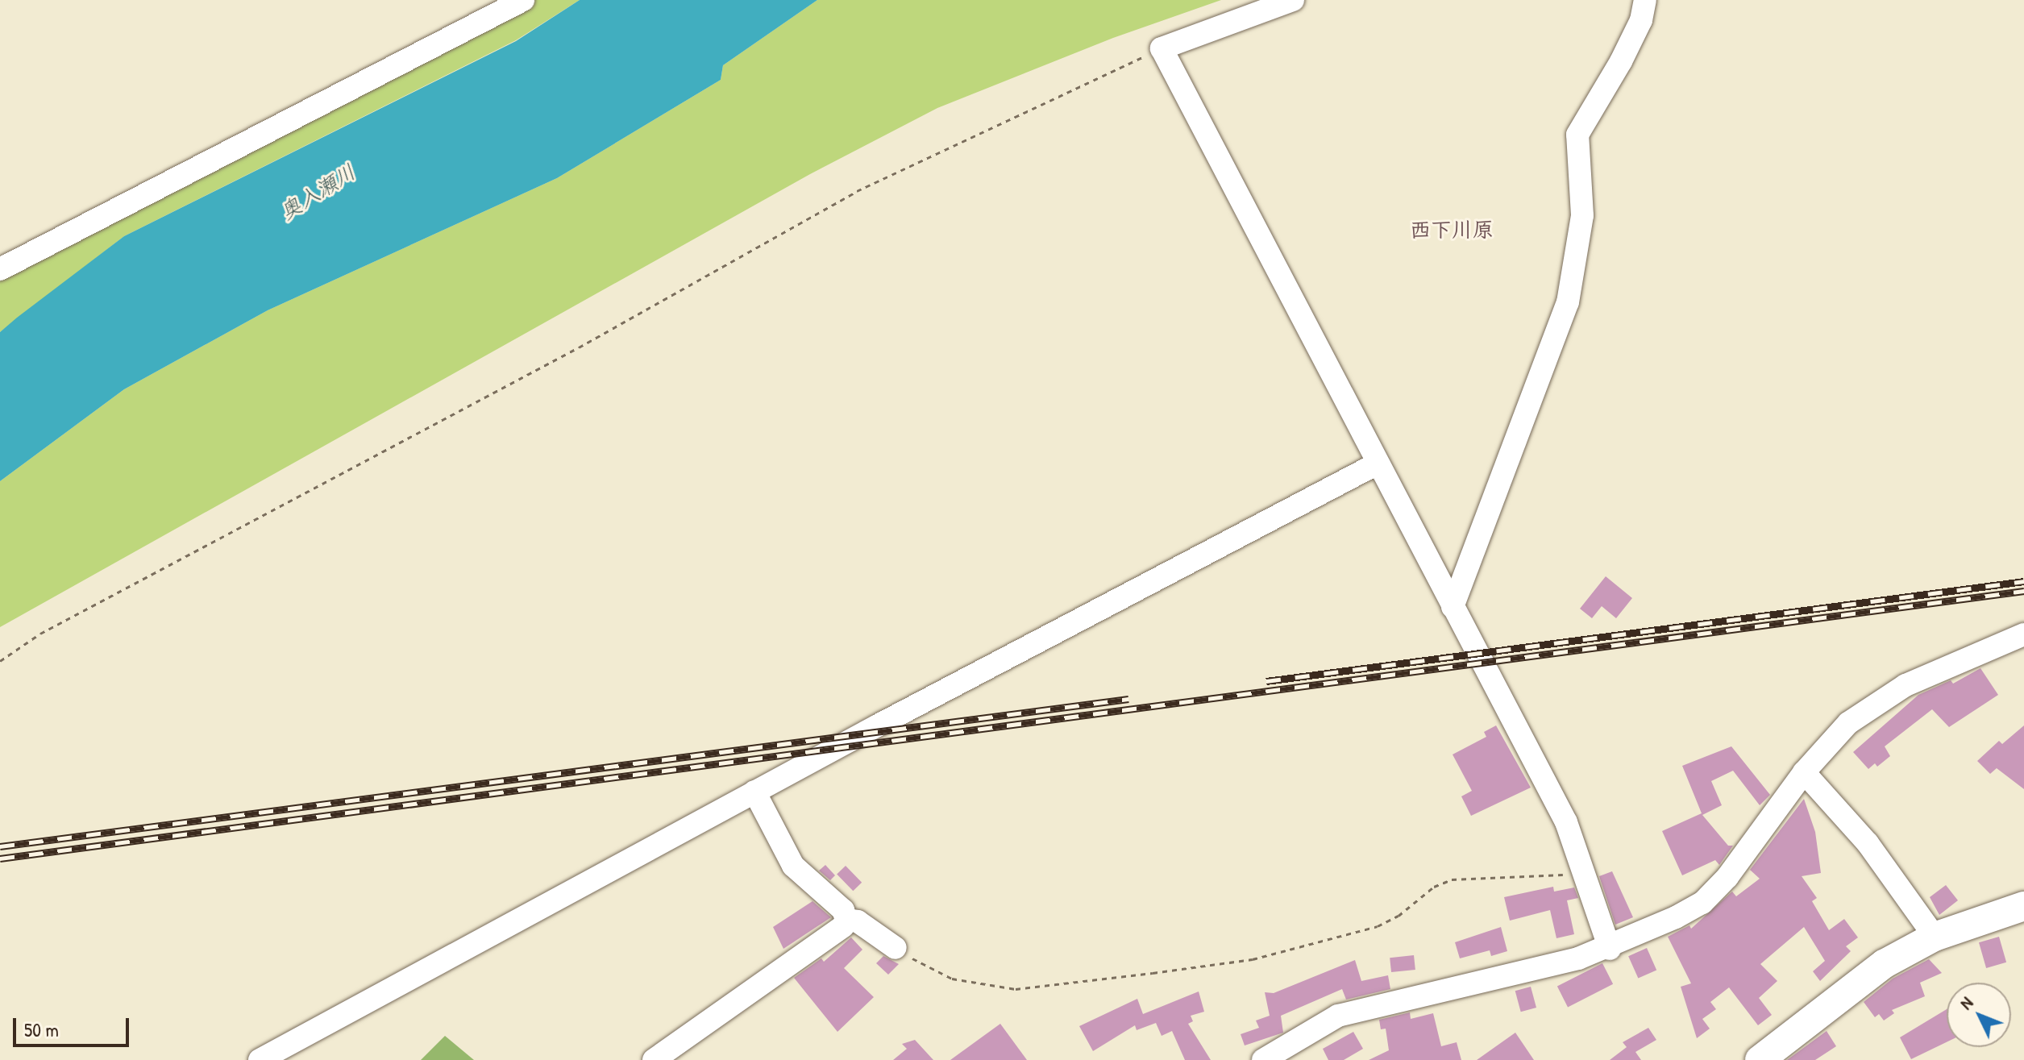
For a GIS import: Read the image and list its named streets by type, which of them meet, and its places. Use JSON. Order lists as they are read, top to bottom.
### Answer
{
  "districts": ["西下川原"],
  "water": ["奥入瀬川"],
  "scale_bar": "50 m",
  "north": "top left"
}
